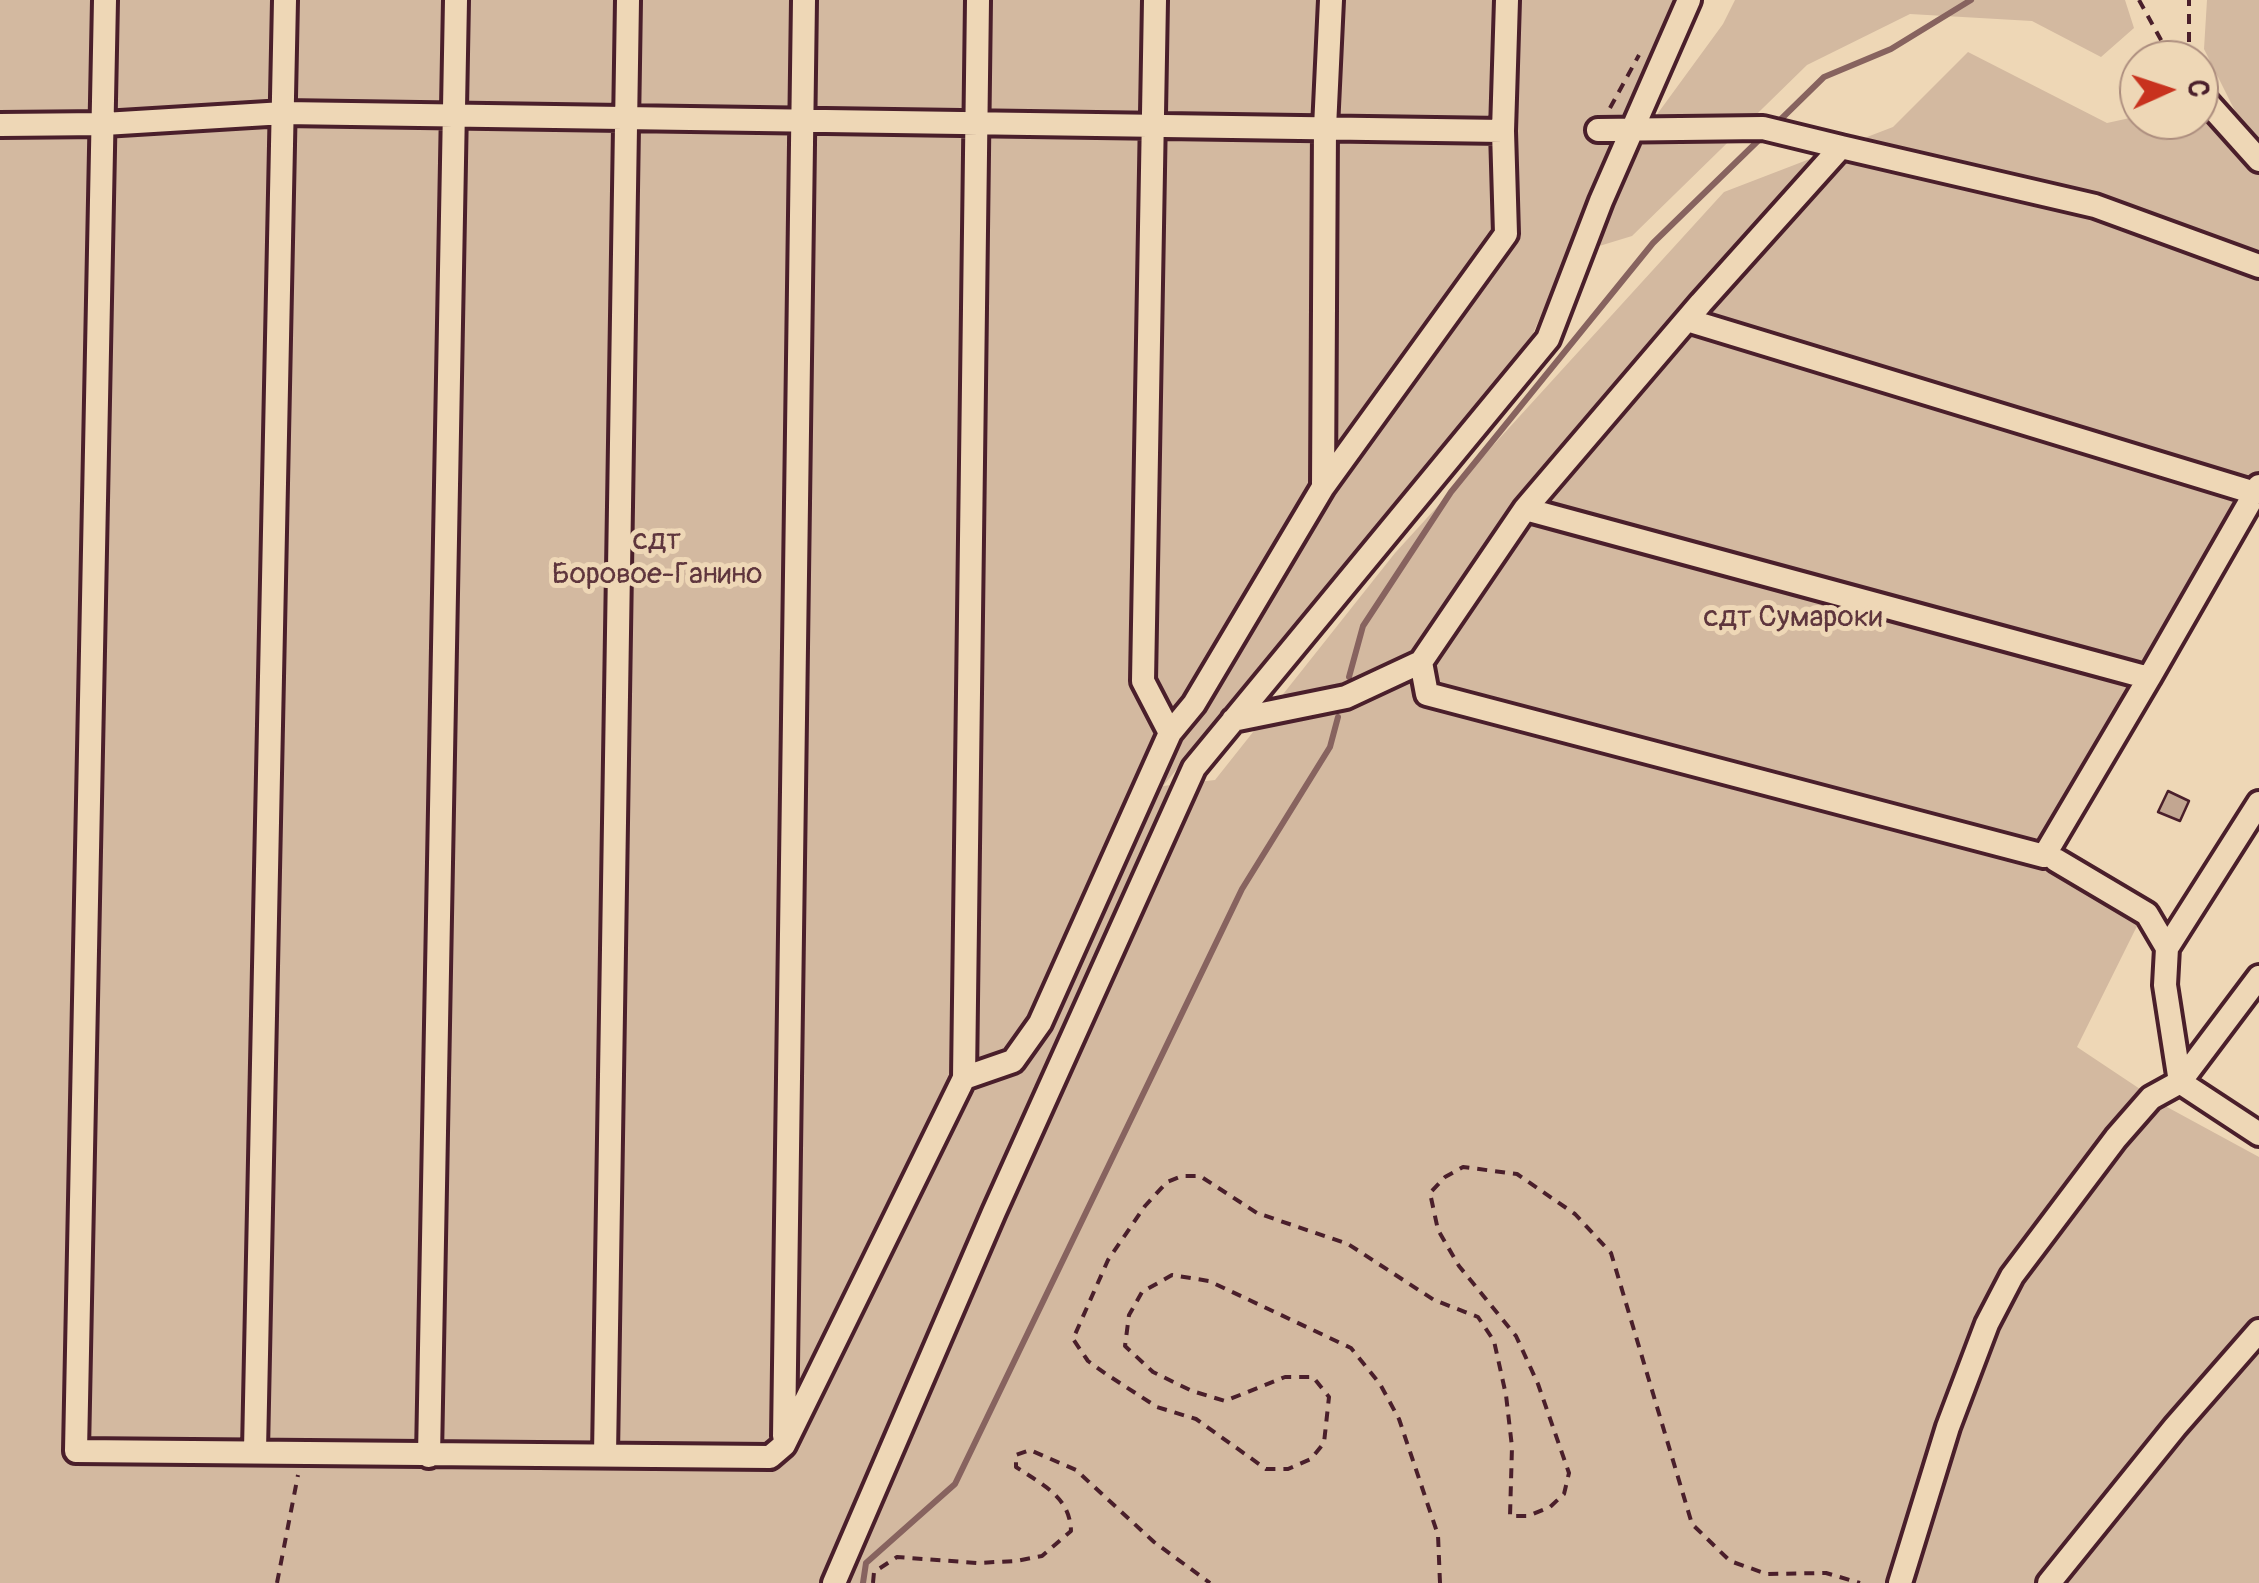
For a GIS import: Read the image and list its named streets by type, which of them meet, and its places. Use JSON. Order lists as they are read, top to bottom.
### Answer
{
  "parks": ["сдт Боровое-Ганино", "сдт Сумароки"],
  "north": "right"
}
